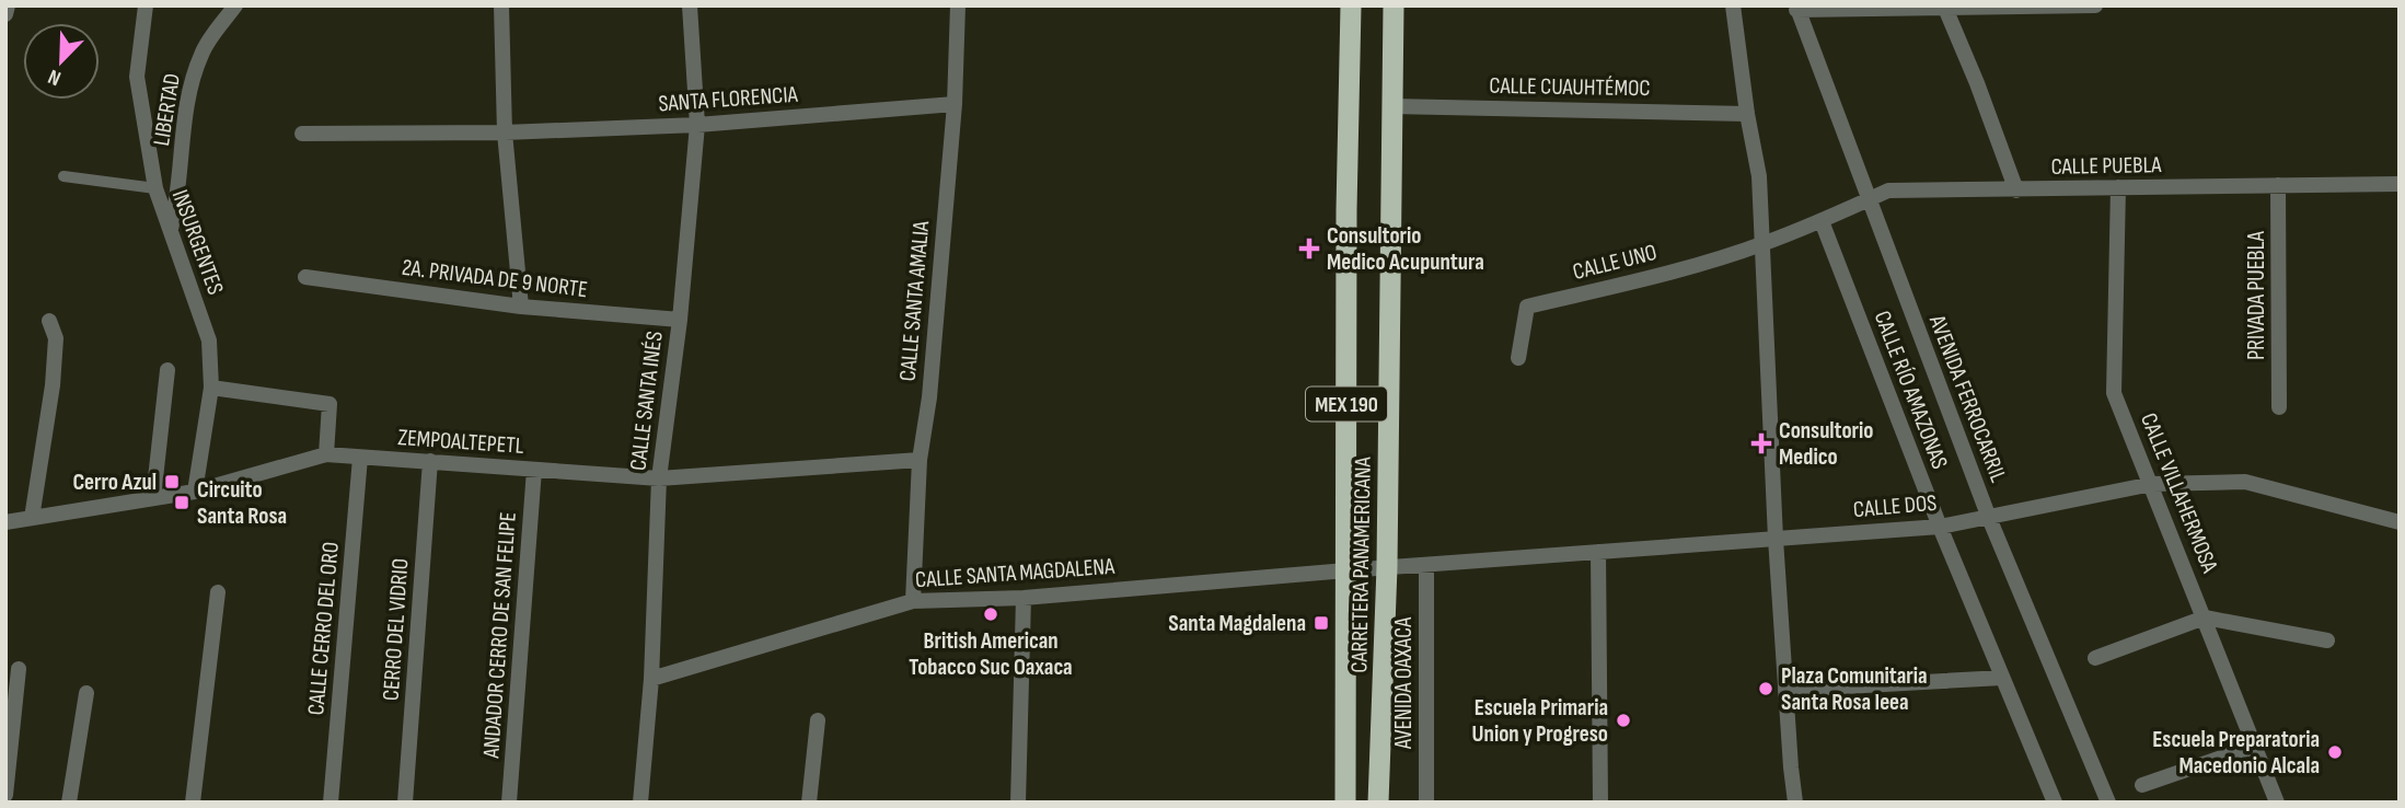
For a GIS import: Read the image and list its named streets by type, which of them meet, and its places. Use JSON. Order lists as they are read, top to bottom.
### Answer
{
  "streets": {
    "highway": ["MEX 190", "CARRETERA PANAMERICANA"],
    "street": [
      "CALLE CUAUHTÉMOC",
      "SANTA FLORENCIA",
      "LIBERTAD",
      "CALLE PUEBLA",
      "INSURGENTES",
      "CALLE UNO",
      "2A. PRIVADA DE 9 NORTE",
      "PRIVADA PUEBLA",
      "CALLE SANTA AMALIA",
      "CALLE RÍO AMAZONAS",
      "AVENIDA FERROCARRIL",
      "CALLE SANTA INÉS",
      "ZEMPOALTEPETL",
      "CALLE VILLAHERMOSA",
      "CALLE DOS",
      "CALLE SANTA MAGDALENA",
      "CALLE CERRO DEL ORO",
      "CERRO DEL VIDRIO",
      "ANDADOR CERRO DE SAN FELIPE",
      "AVENIDA OAXACA"
    ]
  },
  "crossings": [
    ["CALLE CUAUHTÉMOC", "CARRETERA PANAMERICANA"],
    ["SANTA FLORENCIA", "CALLE SANTA AMALIA"],
    ["SANTA FLORENCIA", "CALLE SANTA INÉS"],
    ["LIBERTAD", "INSURGENTES"],
    ["CALLE PUEBLA", "PRIVADA PUEBLA"],
    ["CALLE PUEBLA", "CALLE RÍO AMAZONAS"],
    ["CALLE PUEBLA", "AVENIDA FERROCARRIL"],
    ["CALLE PUEBLA", "CALLE VILLAHERMOSA"],
    ["INSURGENTES", "ZEMPOALTEPETL"],
    ["2A. PRIVADA DE 9 NORTE", "CALLE SANTA INÉS"],
    ["CALLE SANTA AMALIA", "ZEMPOALTEPETL"],
    ["CALLE SANTA AMALIA", "CALLE SANTA MAGDALENA"],
    ["CALLE RÍO AMAZONAS", "CALLE DOS"],
    ["AVENIDA FERROCARRIL", "CALLE DOS"],
    ["CALLE SANTA INÉS", "ZEMPOALTEPETL"],
    ["CALLE SANTA INÉS", "CALLE SANTA MAGDALENA"],
    ["ZEMPOALTEPETL", "CALLE CERRO DEL ORO"],
    ["ZEMPOALTEPETL", "CERRO DEL VIDRIO"],
    ["ZEMPOALTEPETL", "ANDADOR CERRO DE SAN FELIPE"],
    ["CALLE VILLAHERMOSA", "CALLE DOS"],
    ["CALLE DOS", "CARRETERA PANAMERICANA"],
    ["CALLE DOS", "CALLE SANTA MAGDALENA"],
    ["CALLE DOS", "AVENIDA OAXACA"],
    ["CARRETERA PANAMERICANA", "CALLE SANTA MAGDALENA"]
  ],
  "places": {
    "health": ["Consultorio Medico Acupuntura", "Consultorio Medico"],
    "transit": ["Cerro Azul", "Circuito Santa Rosa", "Santa Magdalena"],
    "other": [
      "British American Tobacco Suc Oaxaca",
      "Plaza Comunitaria Santa Rosa Ieea",
      "Escuela Primaria Union y Progreso",
      "Escuela Preparatoria Macedonio Alcala"
    ]
  },
  "north": "bottom left"
}
